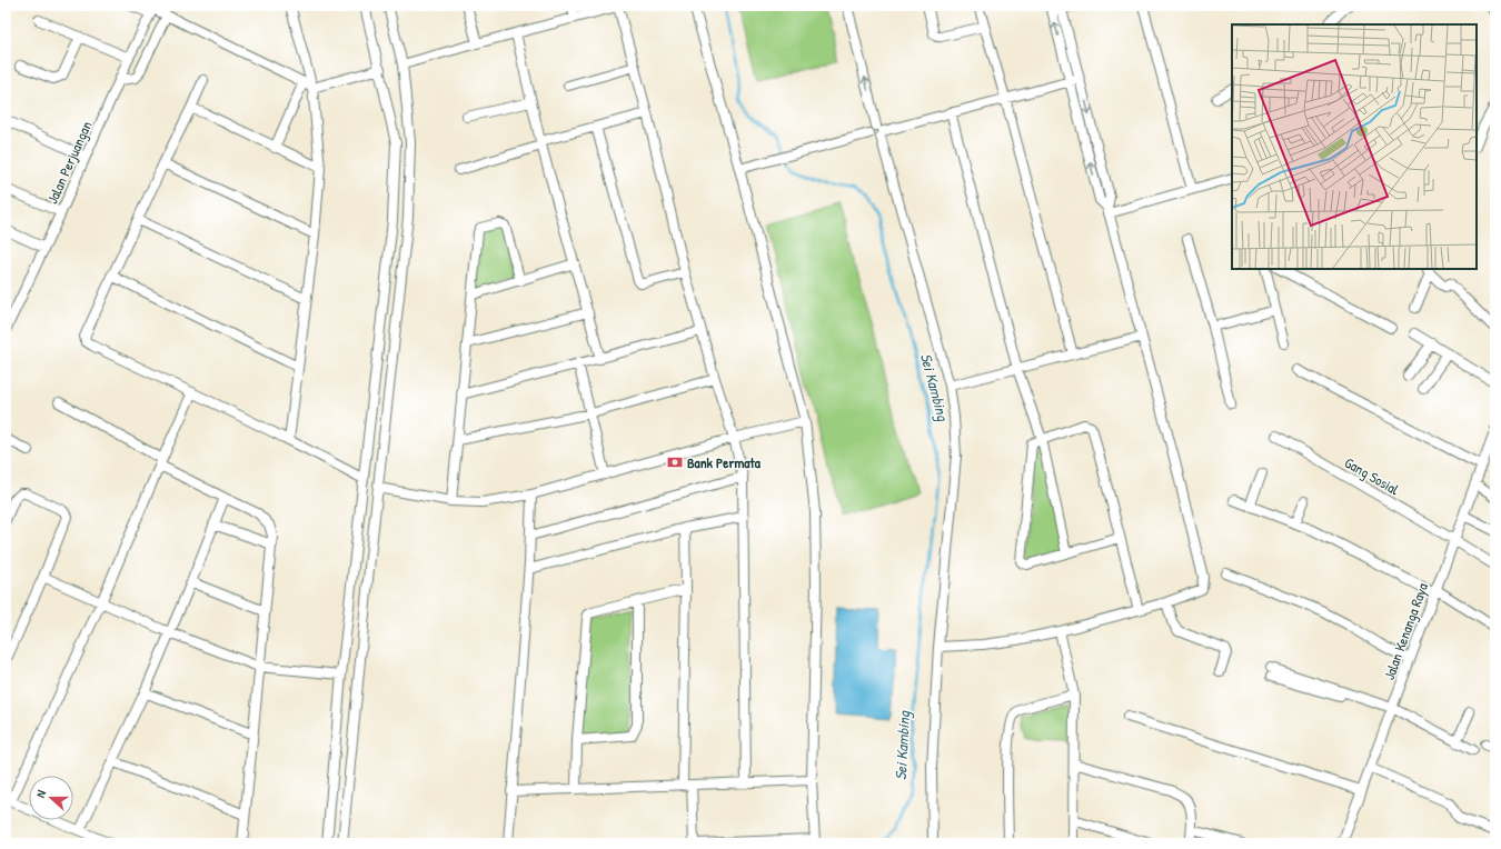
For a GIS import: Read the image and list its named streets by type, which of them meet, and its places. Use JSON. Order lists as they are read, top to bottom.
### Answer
{
  "streets": {
    "street": ["Jalan Perjuangan", "Gang Sosial", "Jalan Kenanga Raya"]
  },
  "crossings": [
    ["Gang Sosial", "Jalan Kenanga Raya"]
  ],
  "water": ["Sei Kambing"],
  "places": {
    "bank": ["Bank Permata"]
  },
  "north": "left"
}
